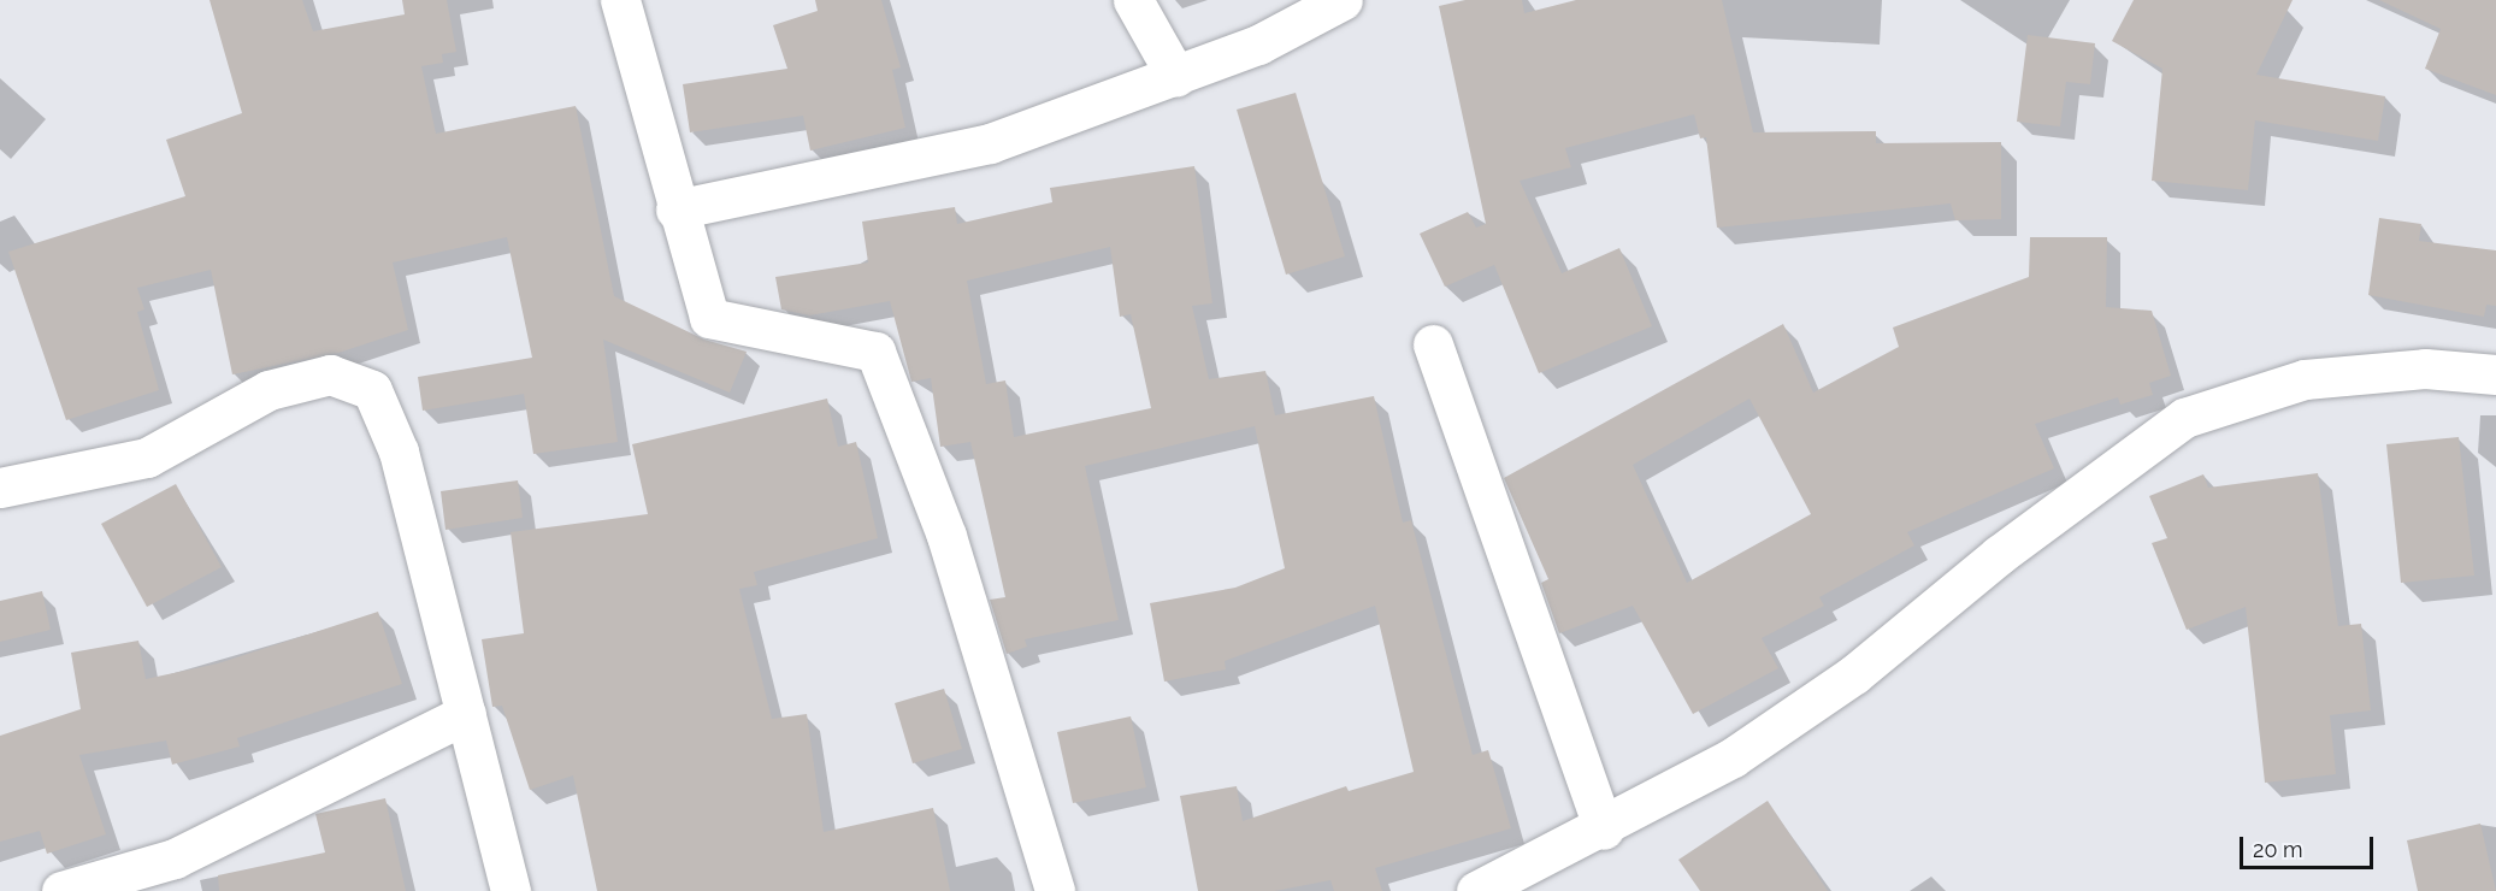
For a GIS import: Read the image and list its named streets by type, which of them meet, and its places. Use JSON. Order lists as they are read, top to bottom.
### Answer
{
  "scale_bar": "20 m"
}
